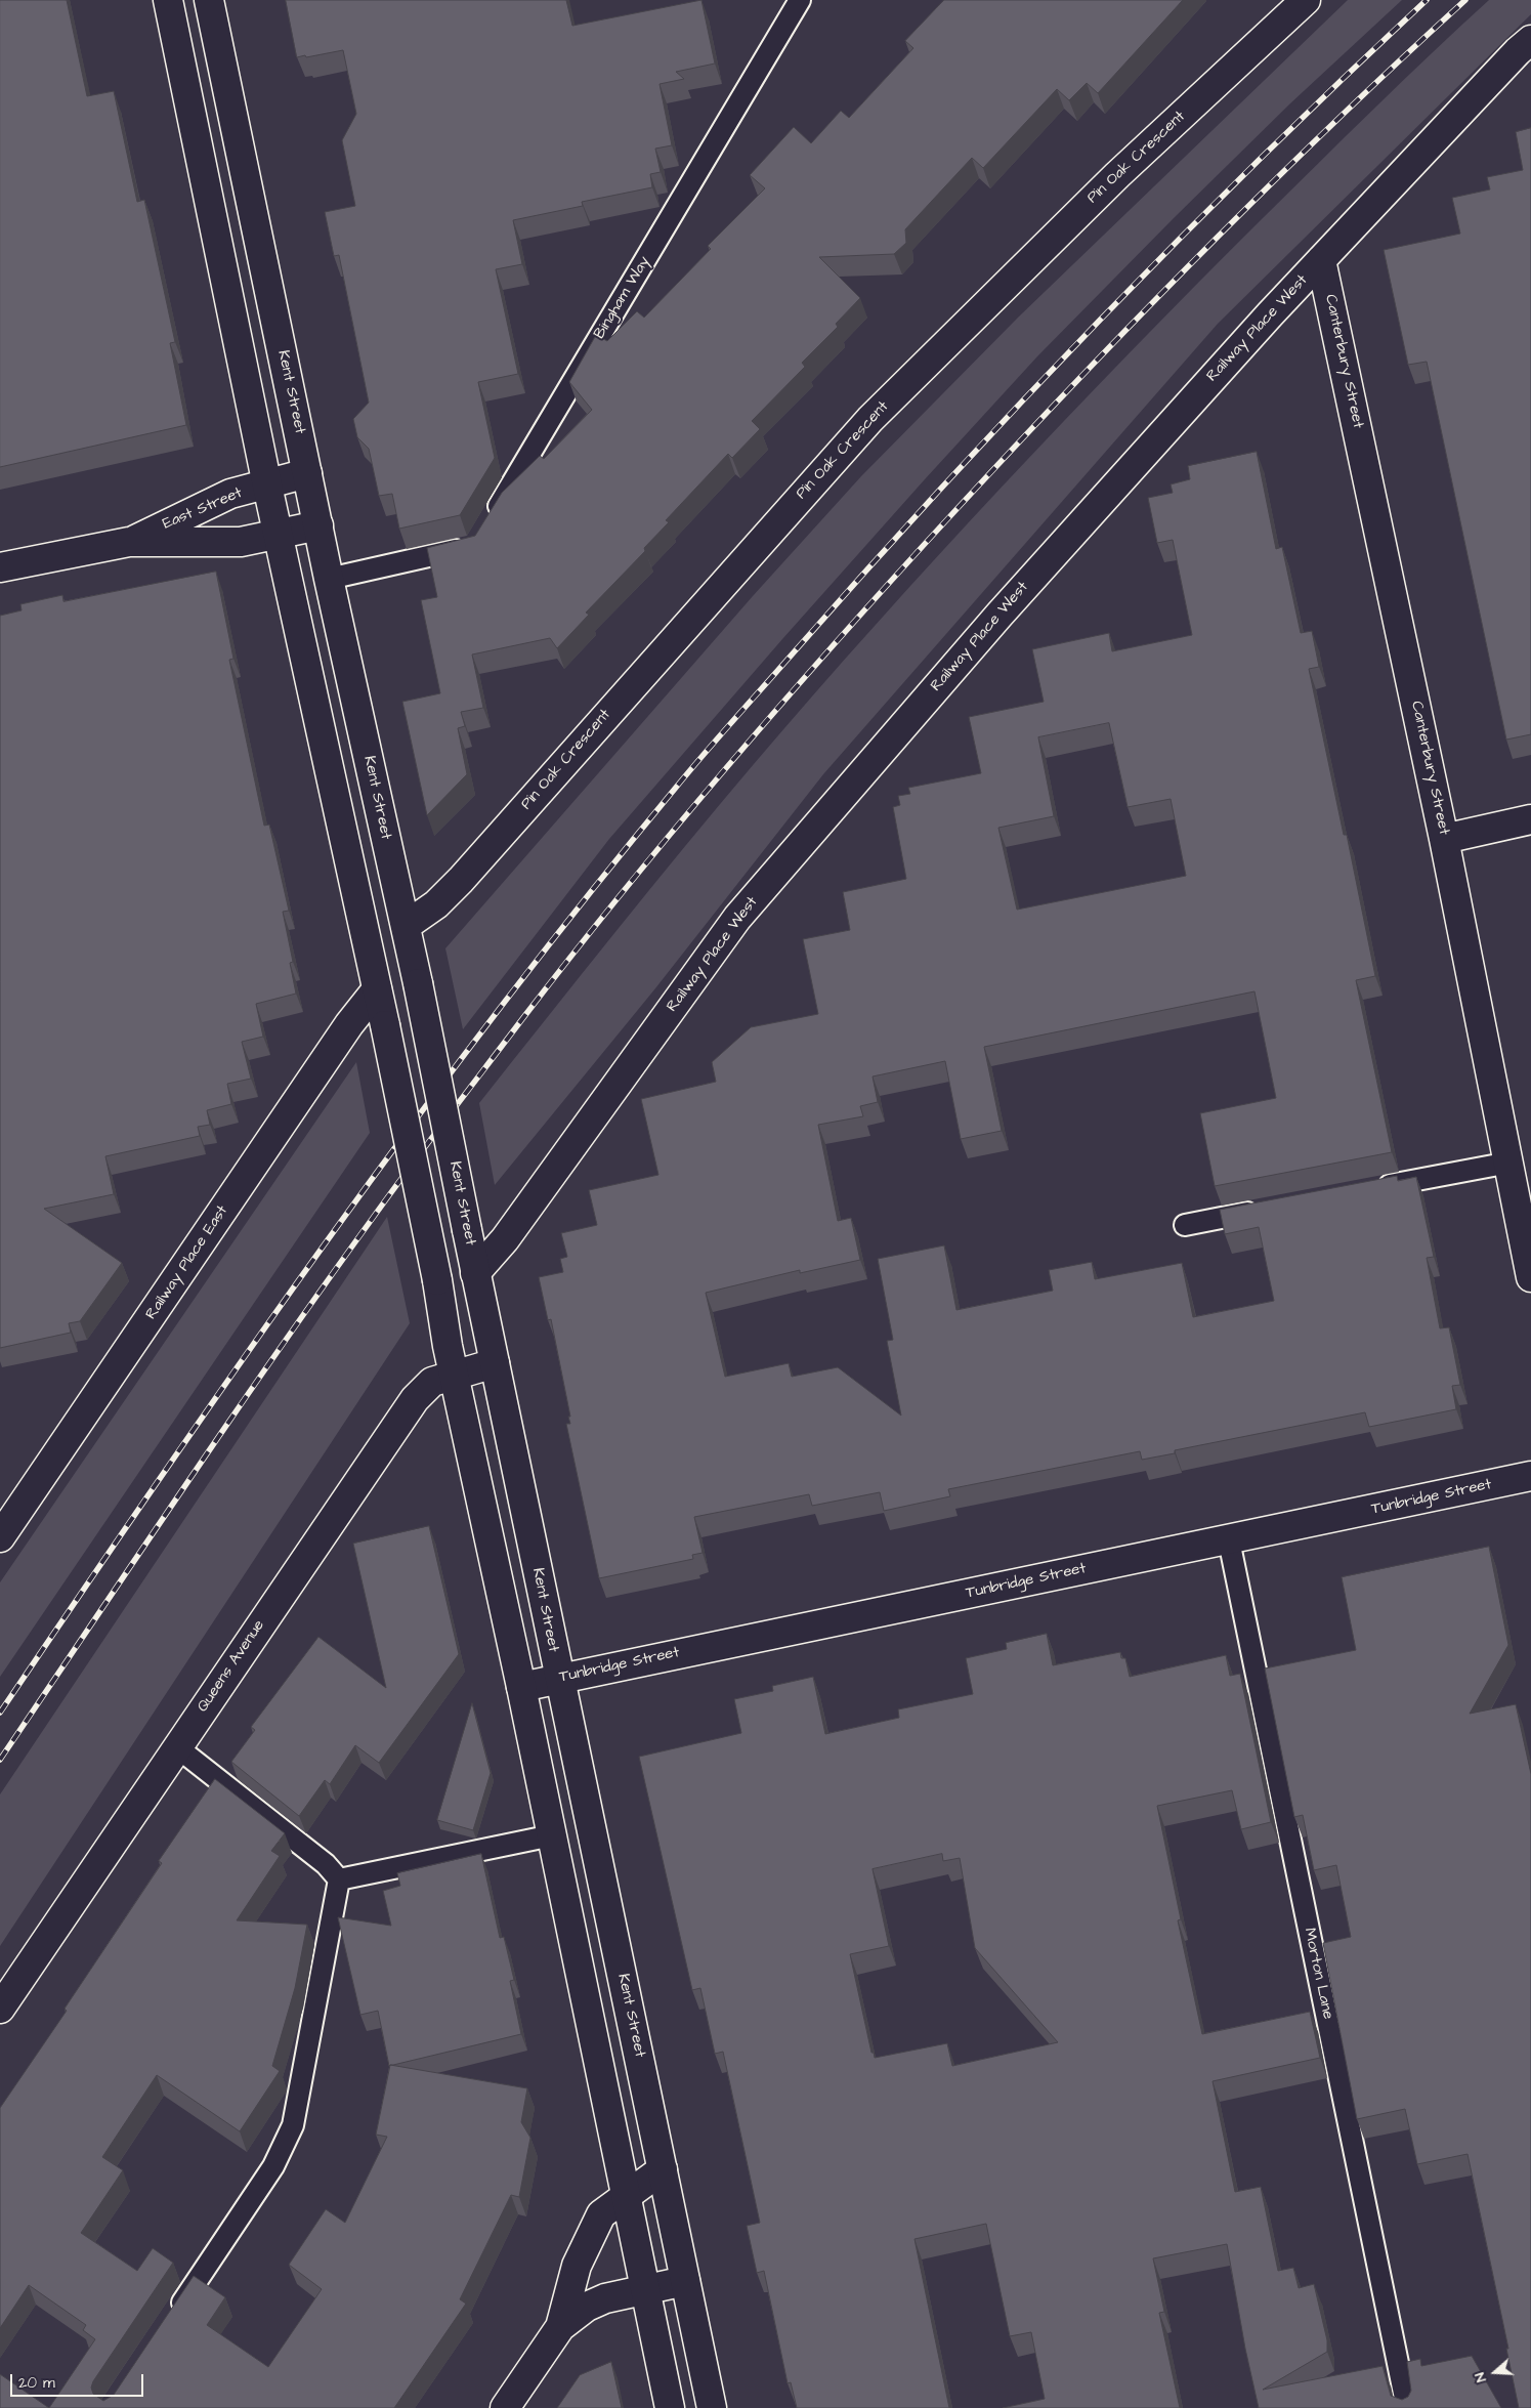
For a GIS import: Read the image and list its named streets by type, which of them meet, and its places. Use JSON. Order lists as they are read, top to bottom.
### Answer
{
  "streets": {
    "street": [
      "Pin Oak Crescent",
      "Railway Place West",
      "Canterbury Street",
      "Kent Street",
      "East Street",
      "Railway Place East",
      "Tunbridge Street",
      "Queens Avenue"
    ],
    "lane": ["Bingham Way", "Morton Lane"]
  },
  "crossings": [
    ["Pin Oak Crescent", "Kent Street"],
    ["Railway Place West", "Canterbury Street"],
    ["Railway Place West", "Kent Street"],
    ["Kent Street", "East Street"],
    ["Kent Street", "Tunbridge Street"],
    ["Kent Street", "Queens Avenue"],
    ["Tunbridge Street", "Morton Lane"]
  ],
  "scale_bar": "20 m",
  "north": "left"
}
